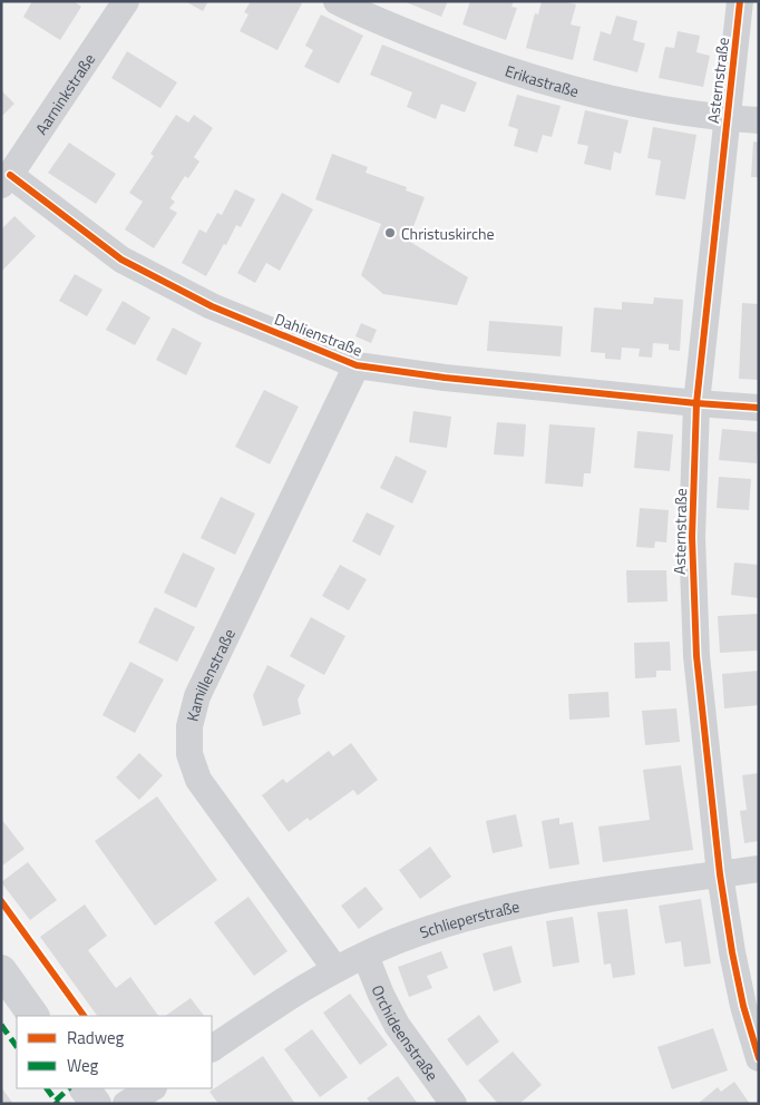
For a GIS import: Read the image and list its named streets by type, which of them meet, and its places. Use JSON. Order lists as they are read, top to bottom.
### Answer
{
  "streets": {
    "street": [
      "Erikastraße",
      "Asternstraße",
      "Aarninkstraße",
      "Dahlienstraße",
      "Kamillenstraße",
      "Schlieperstraße",
      "Orchideenstraße"
    ]
  },
  "crossings": [
    ["Erikastraße", "Asternstraße"],
    ["Asternstraße", "Dahlienstraße"],
    ["Asternstraße", "Schlieperstraße"],
    ["Aarninkstraße", "Dahlienstraße"],
    ["Dahlienstraße", "Kamillenstraße"],
    ["Kamillenstraße", "Schlieperstraße"],
    ["Schlieperstraße", "Orchideenstraße"]
  ],
  "places": ["Christuskirche"],
  "legend": ["Radweg", "Weg"]
}
